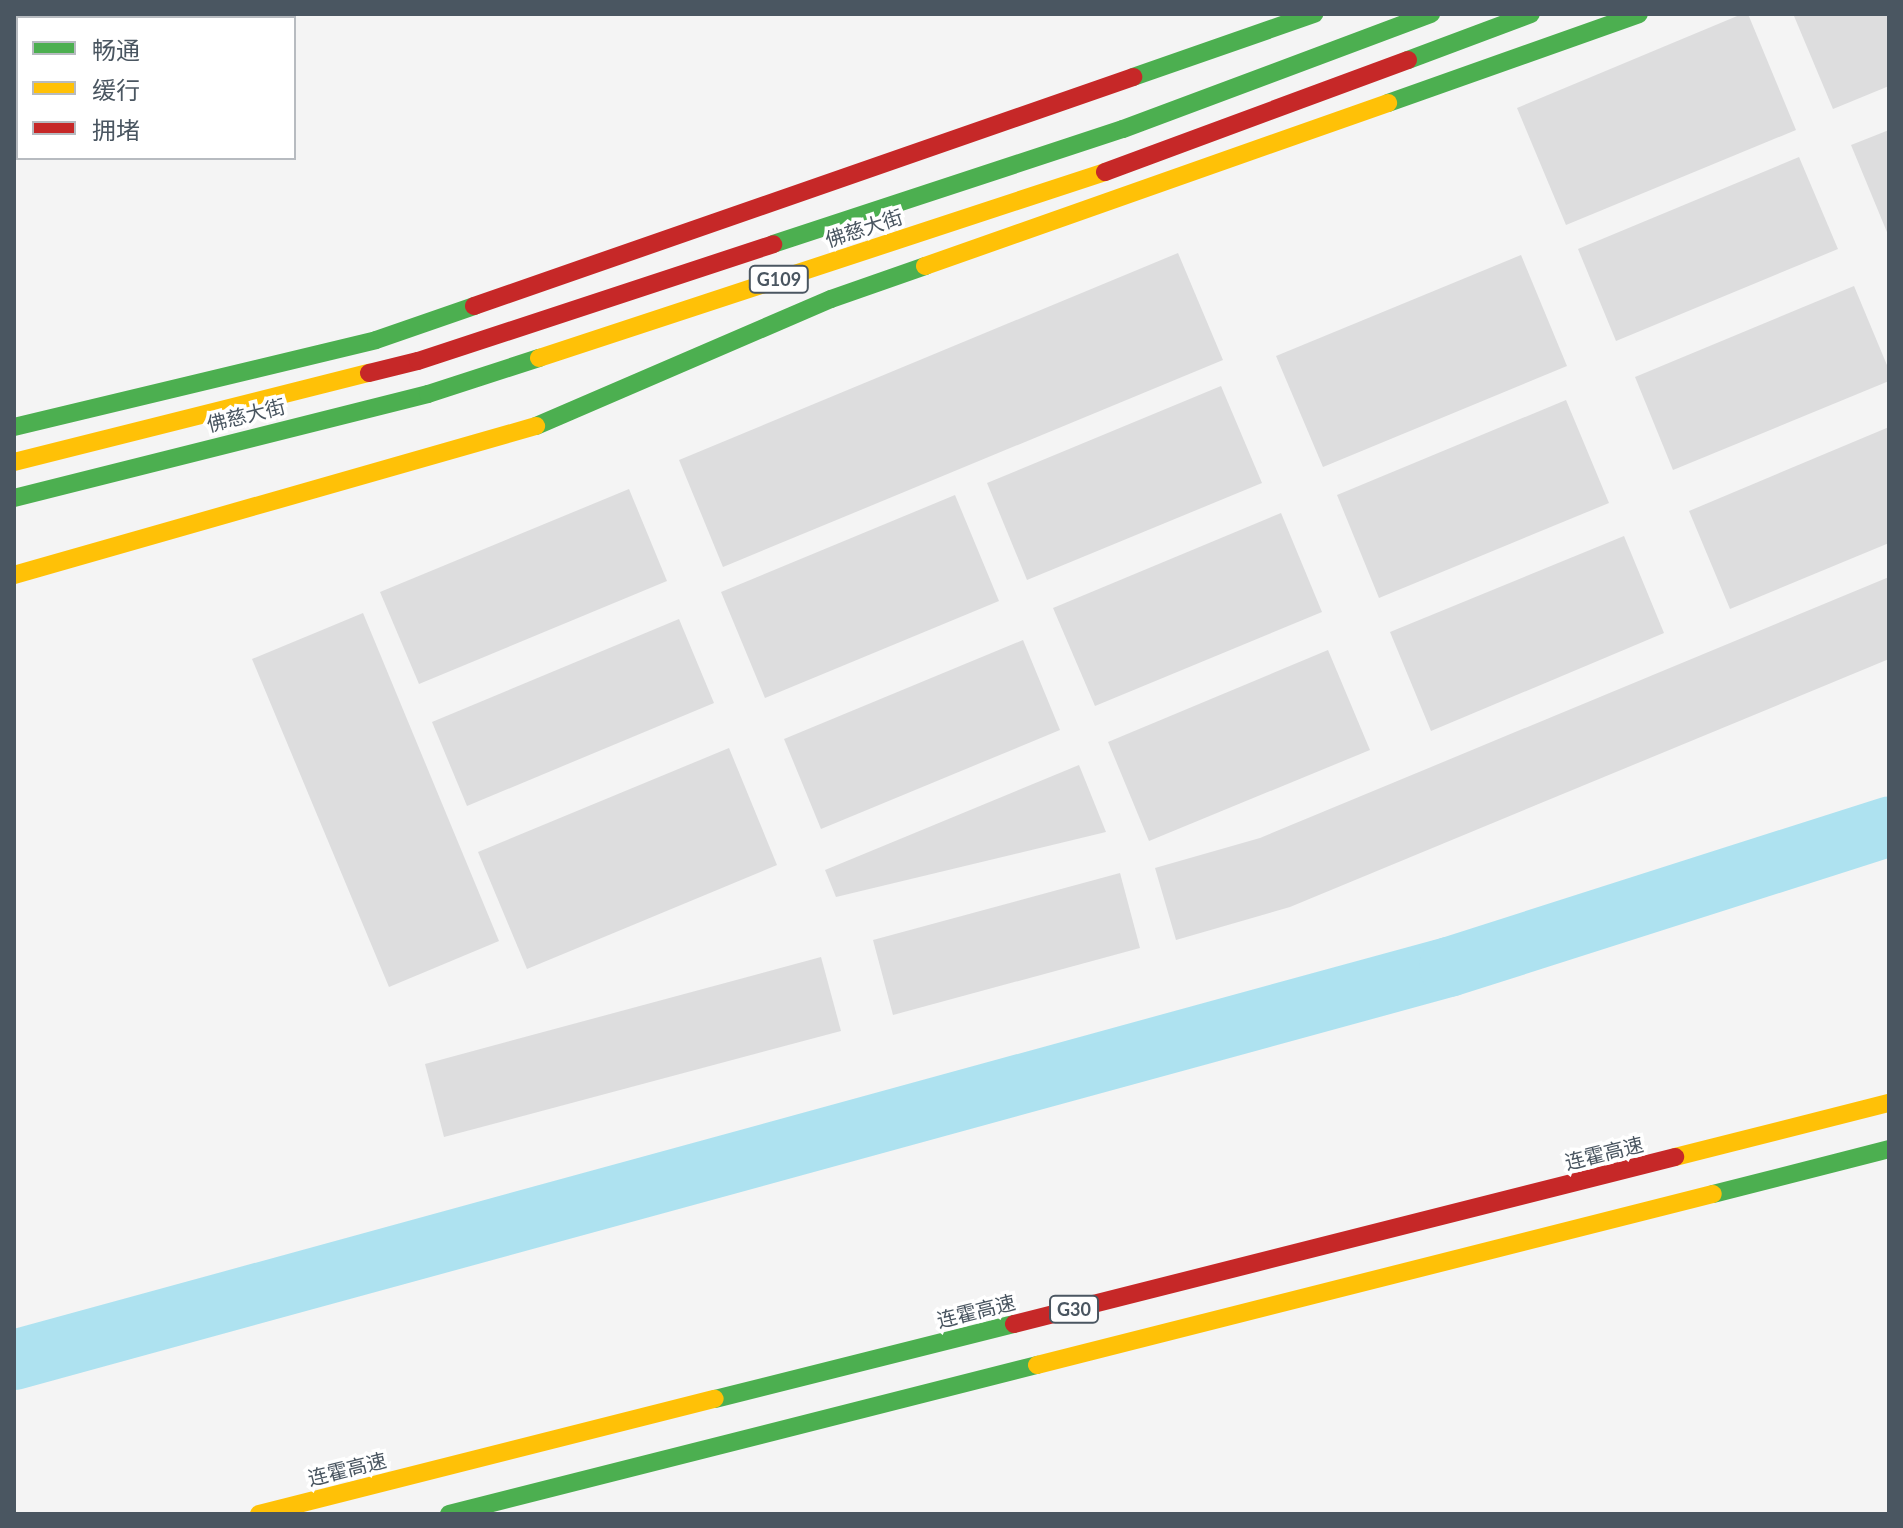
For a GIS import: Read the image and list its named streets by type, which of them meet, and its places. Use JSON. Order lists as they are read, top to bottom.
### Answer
{
  "streets": {
    "main road": [
      "佛慈大街",
      "G109",
      "连霍高速",
      "G30"
    ]
  },
  "legend": ["畅通", "缓行", "拥堵"]
}
